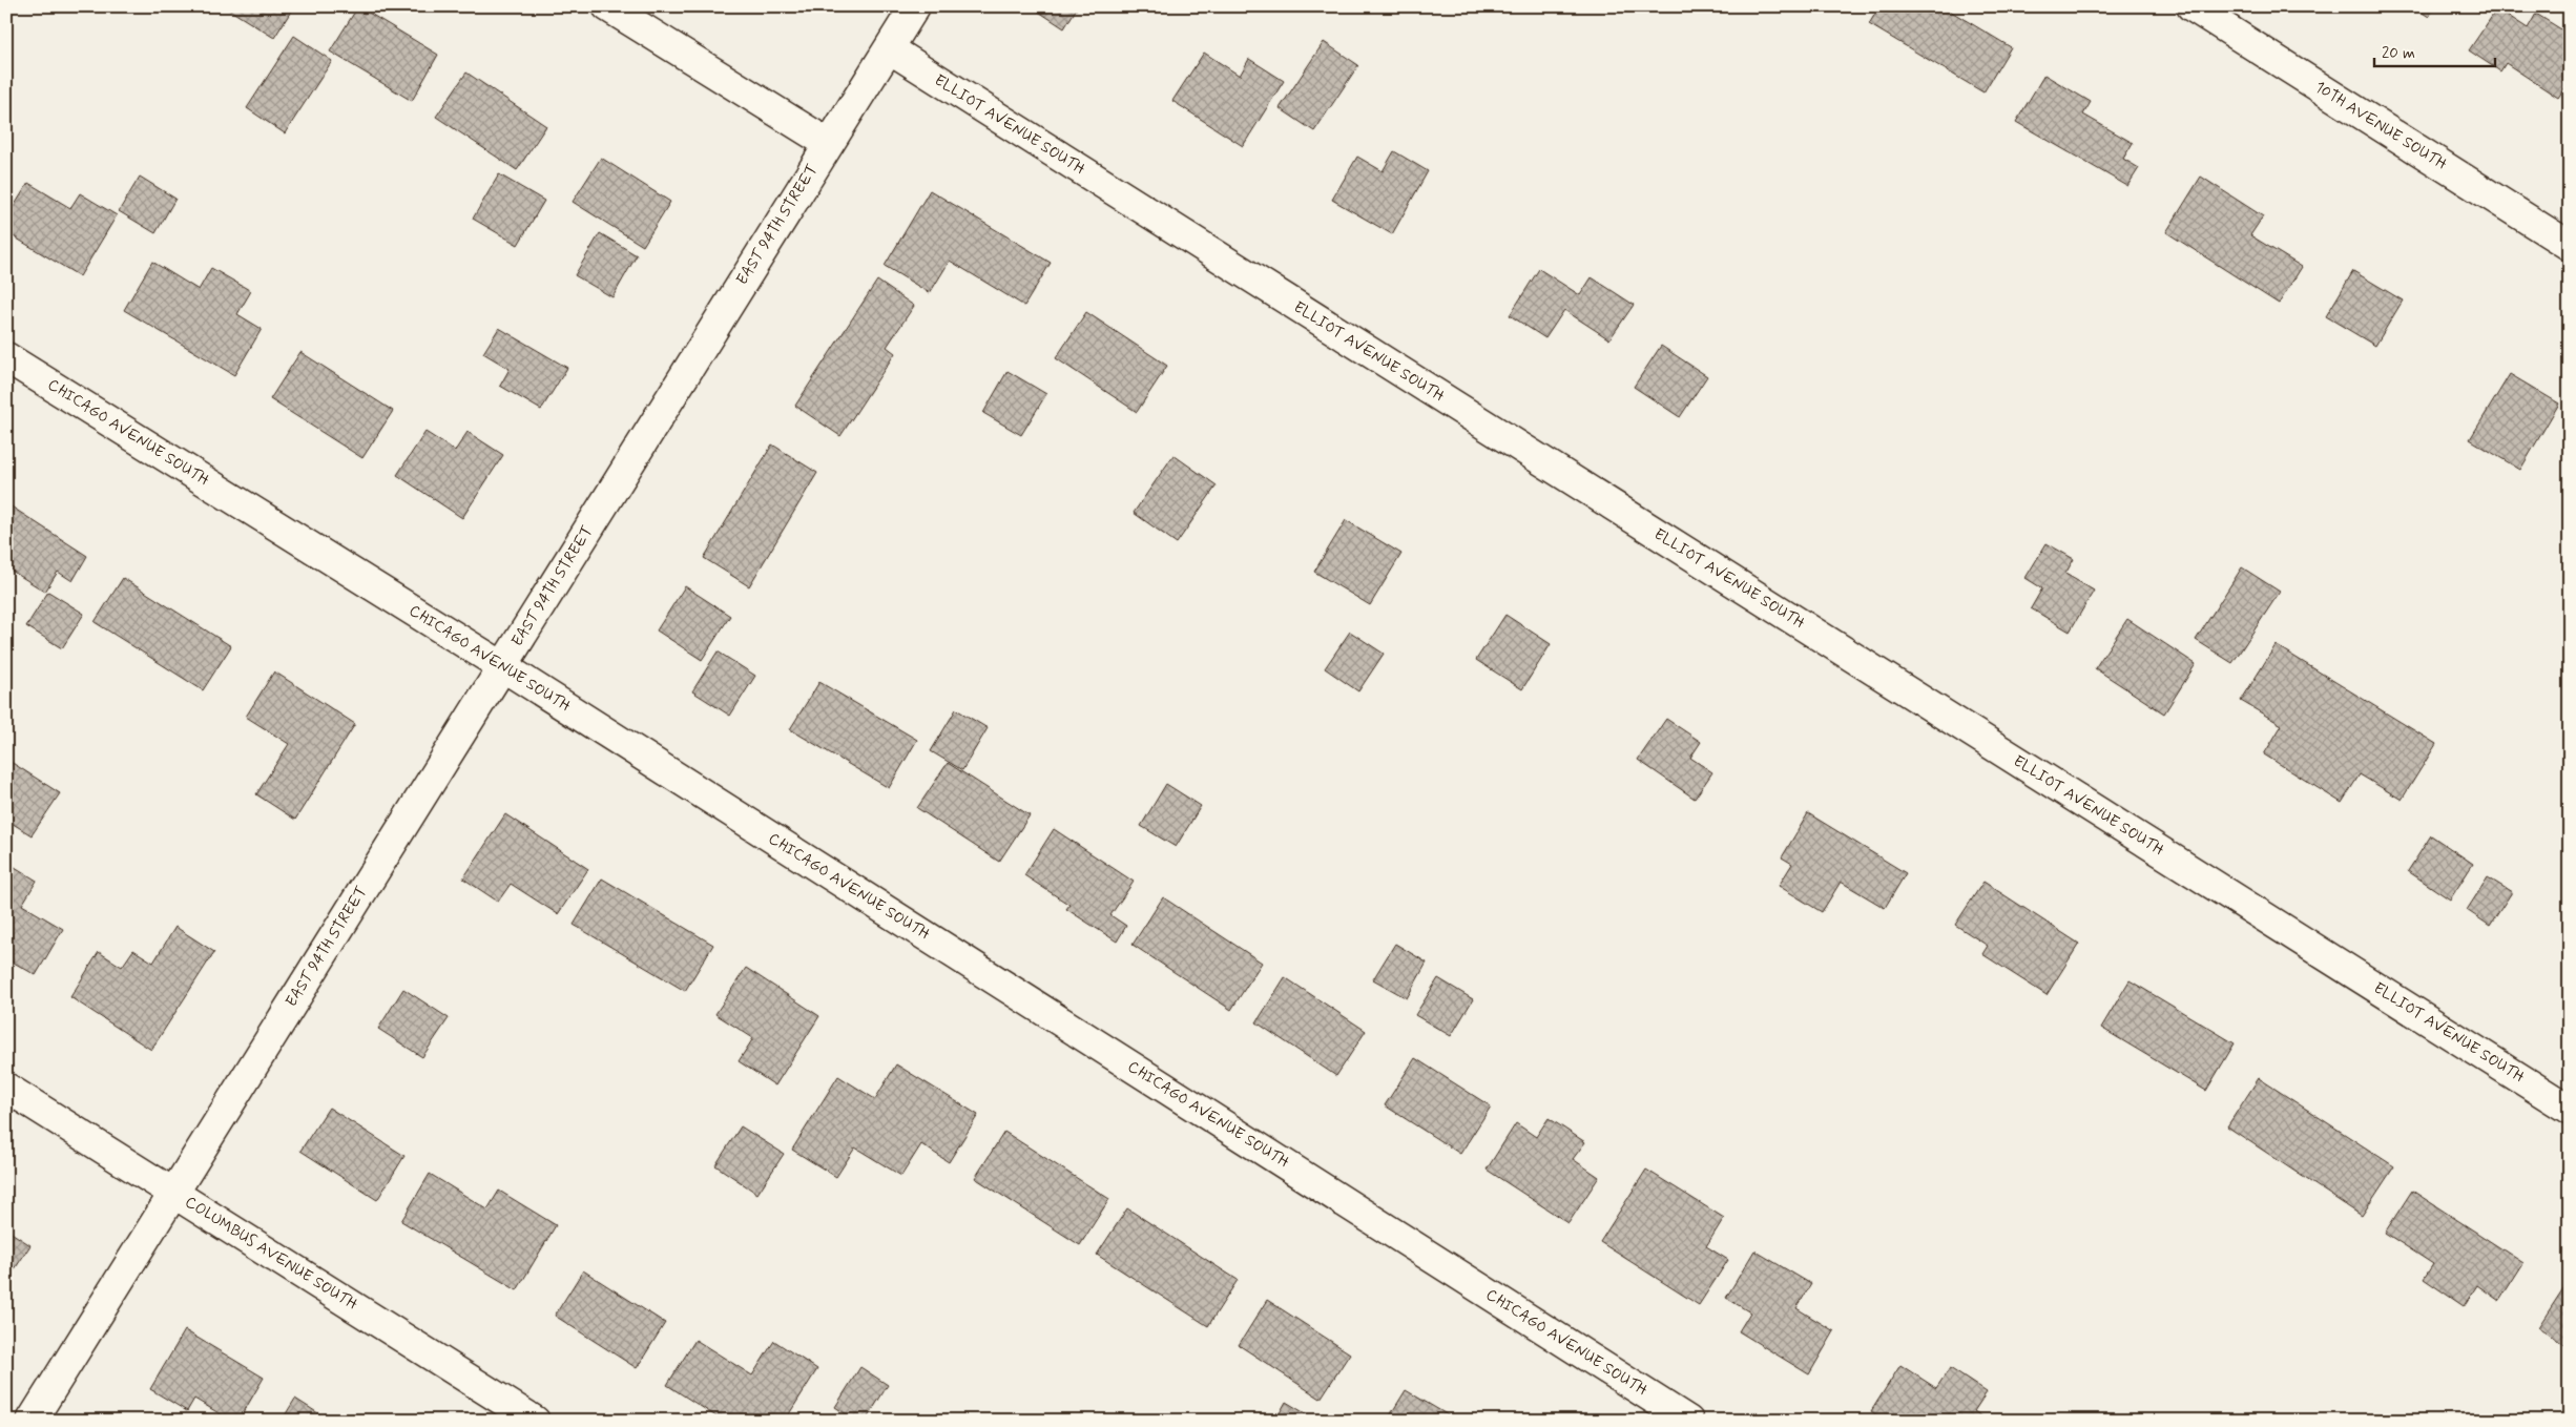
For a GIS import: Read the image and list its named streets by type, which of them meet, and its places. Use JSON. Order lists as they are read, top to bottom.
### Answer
{
  "streets": {
    "street": [
      "ELLIOT AVENUE SOUTH",
      "10TH AVENUE SOUTH",
      "EAST 94TH STREET",
      "CHICAGO AVENUE SOUTH",
      "COLUMBUS AVENUE SOUTH"
    ]
  },
  "crossings": [
    ["ELLIOT AVENUE SOUTH", "EAST 94TH STREET"],
    ["EAST 94TH STREET", "CHICAGO AVENUE SOUTH"],
    ["EAST 94TH STREET", "COLUMBUS AVENUE SOUTH"]
  ],
  "scale_bar": "20 m"
}
